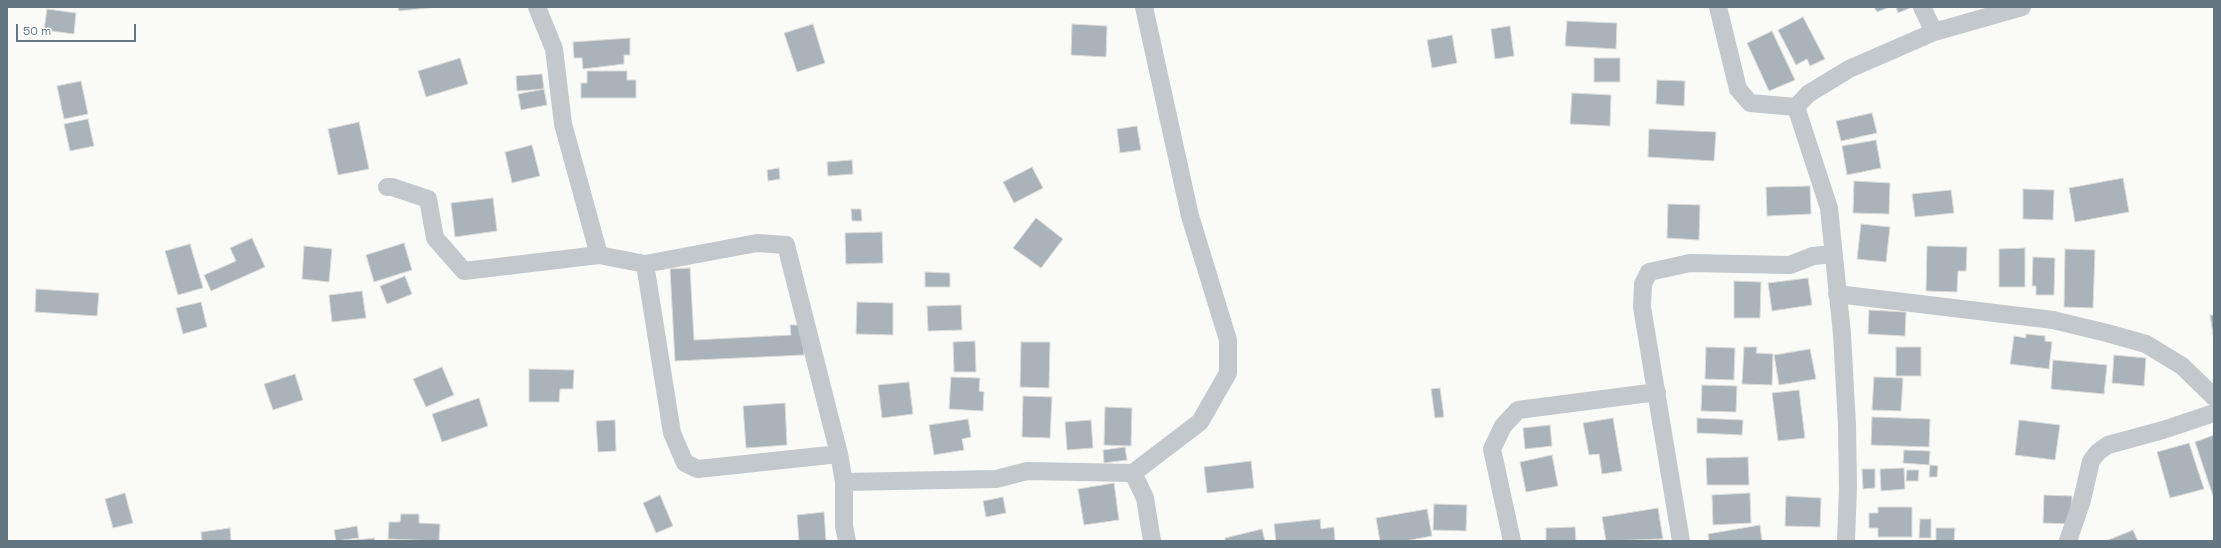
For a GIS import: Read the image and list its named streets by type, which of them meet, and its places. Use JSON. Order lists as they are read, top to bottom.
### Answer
{
  "scale_bar": "50 m"
}
